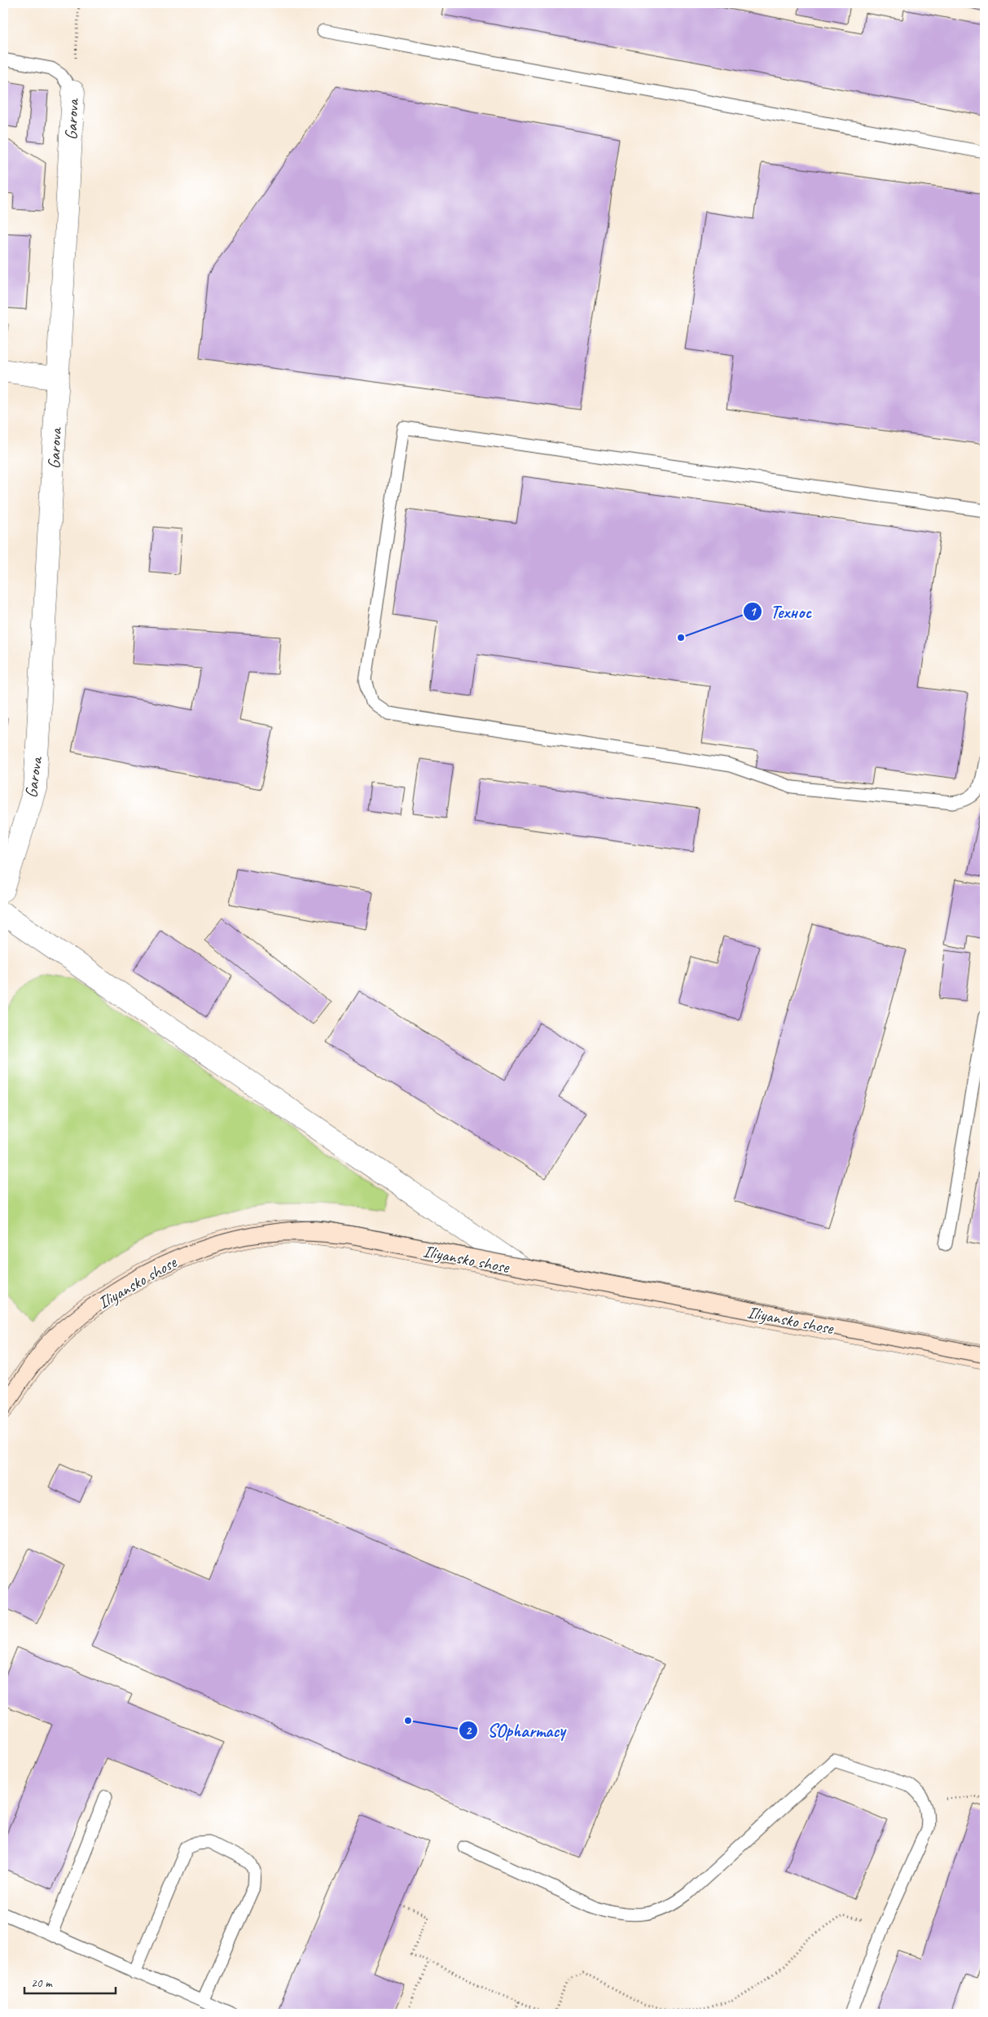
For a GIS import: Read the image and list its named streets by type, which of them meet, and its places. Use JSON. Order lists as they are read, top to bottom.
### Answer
{
  "streets": {
    "street": ["Garova", "Iliyansko shose"]
  },
  "places": ["Технос", "SOpharmacy"],
  "scale_bar": "20 m"
}
